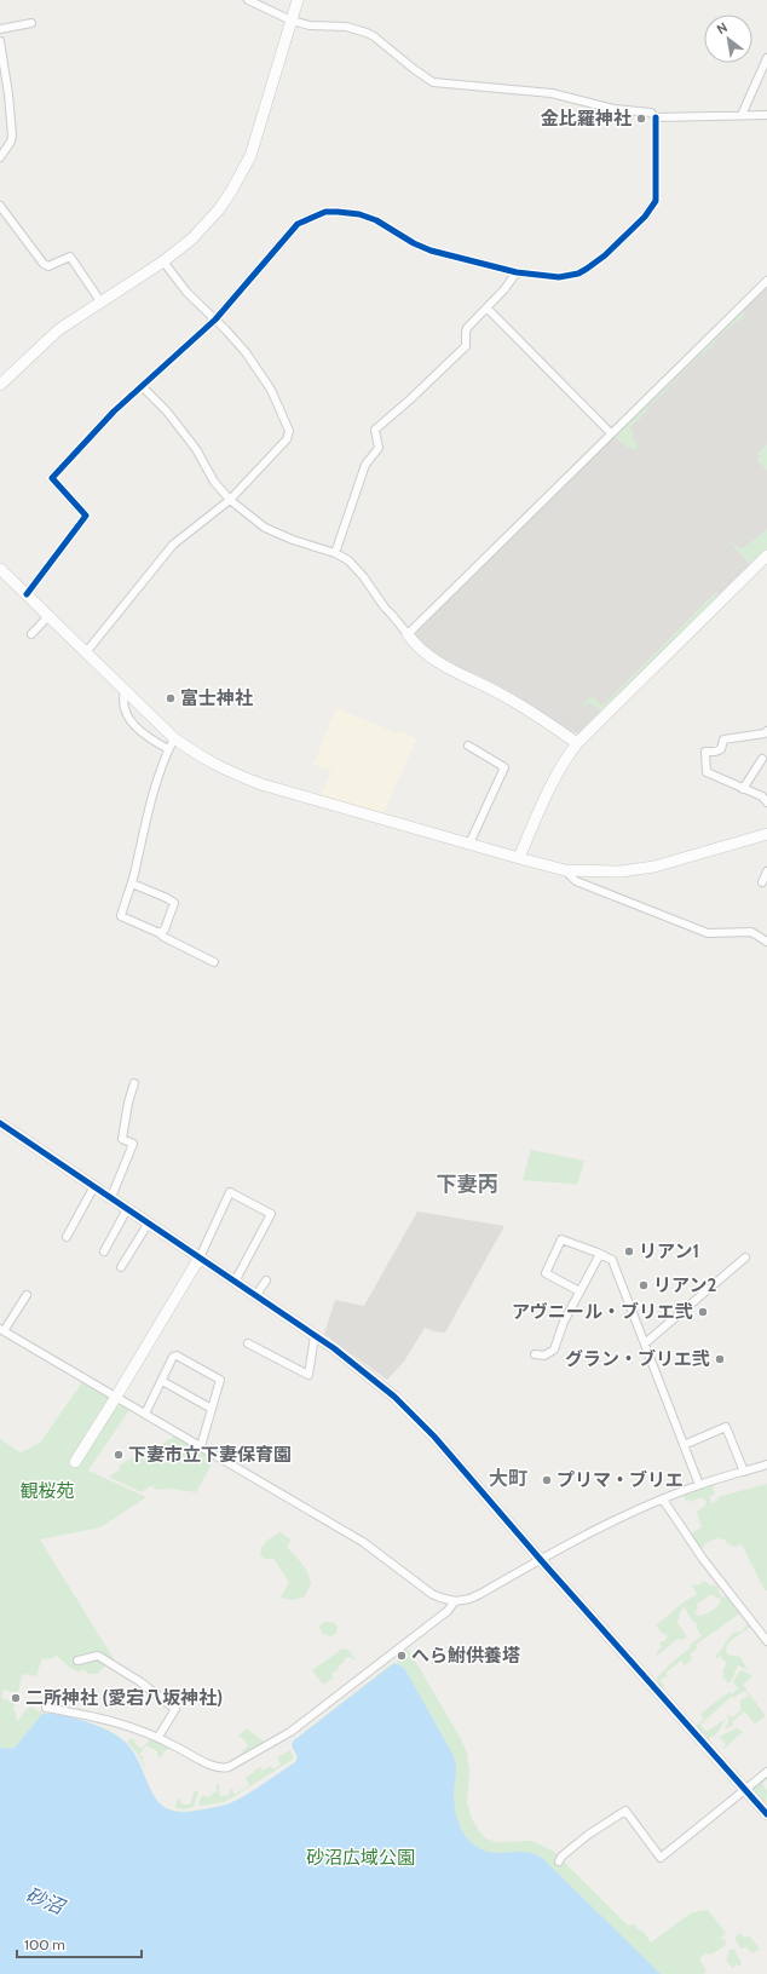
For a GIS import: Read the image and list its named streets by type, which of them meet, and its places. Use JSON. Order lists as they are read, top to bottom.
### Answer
{
  "districts": ["下妻丙", "大町"],
  "water": ["砂沼"],
  "parks": ["観桜苑", "砂沼広域公園"],
  "places": [
    "金比羅神社",
    "富士神社",
    "リアン1",
    "リアン2",
    "アヴニール・ブリエ弐",
    "グラン・ブリエ弐",
    "下妻市立下妻保育園",
    "プリマ・ブリエ",
    "へら鮒供養塔",
    "二所神社 (愛宕八坂神社)"
  ],
  "scale_bar": "100 m",
  "north": "top left"
}
